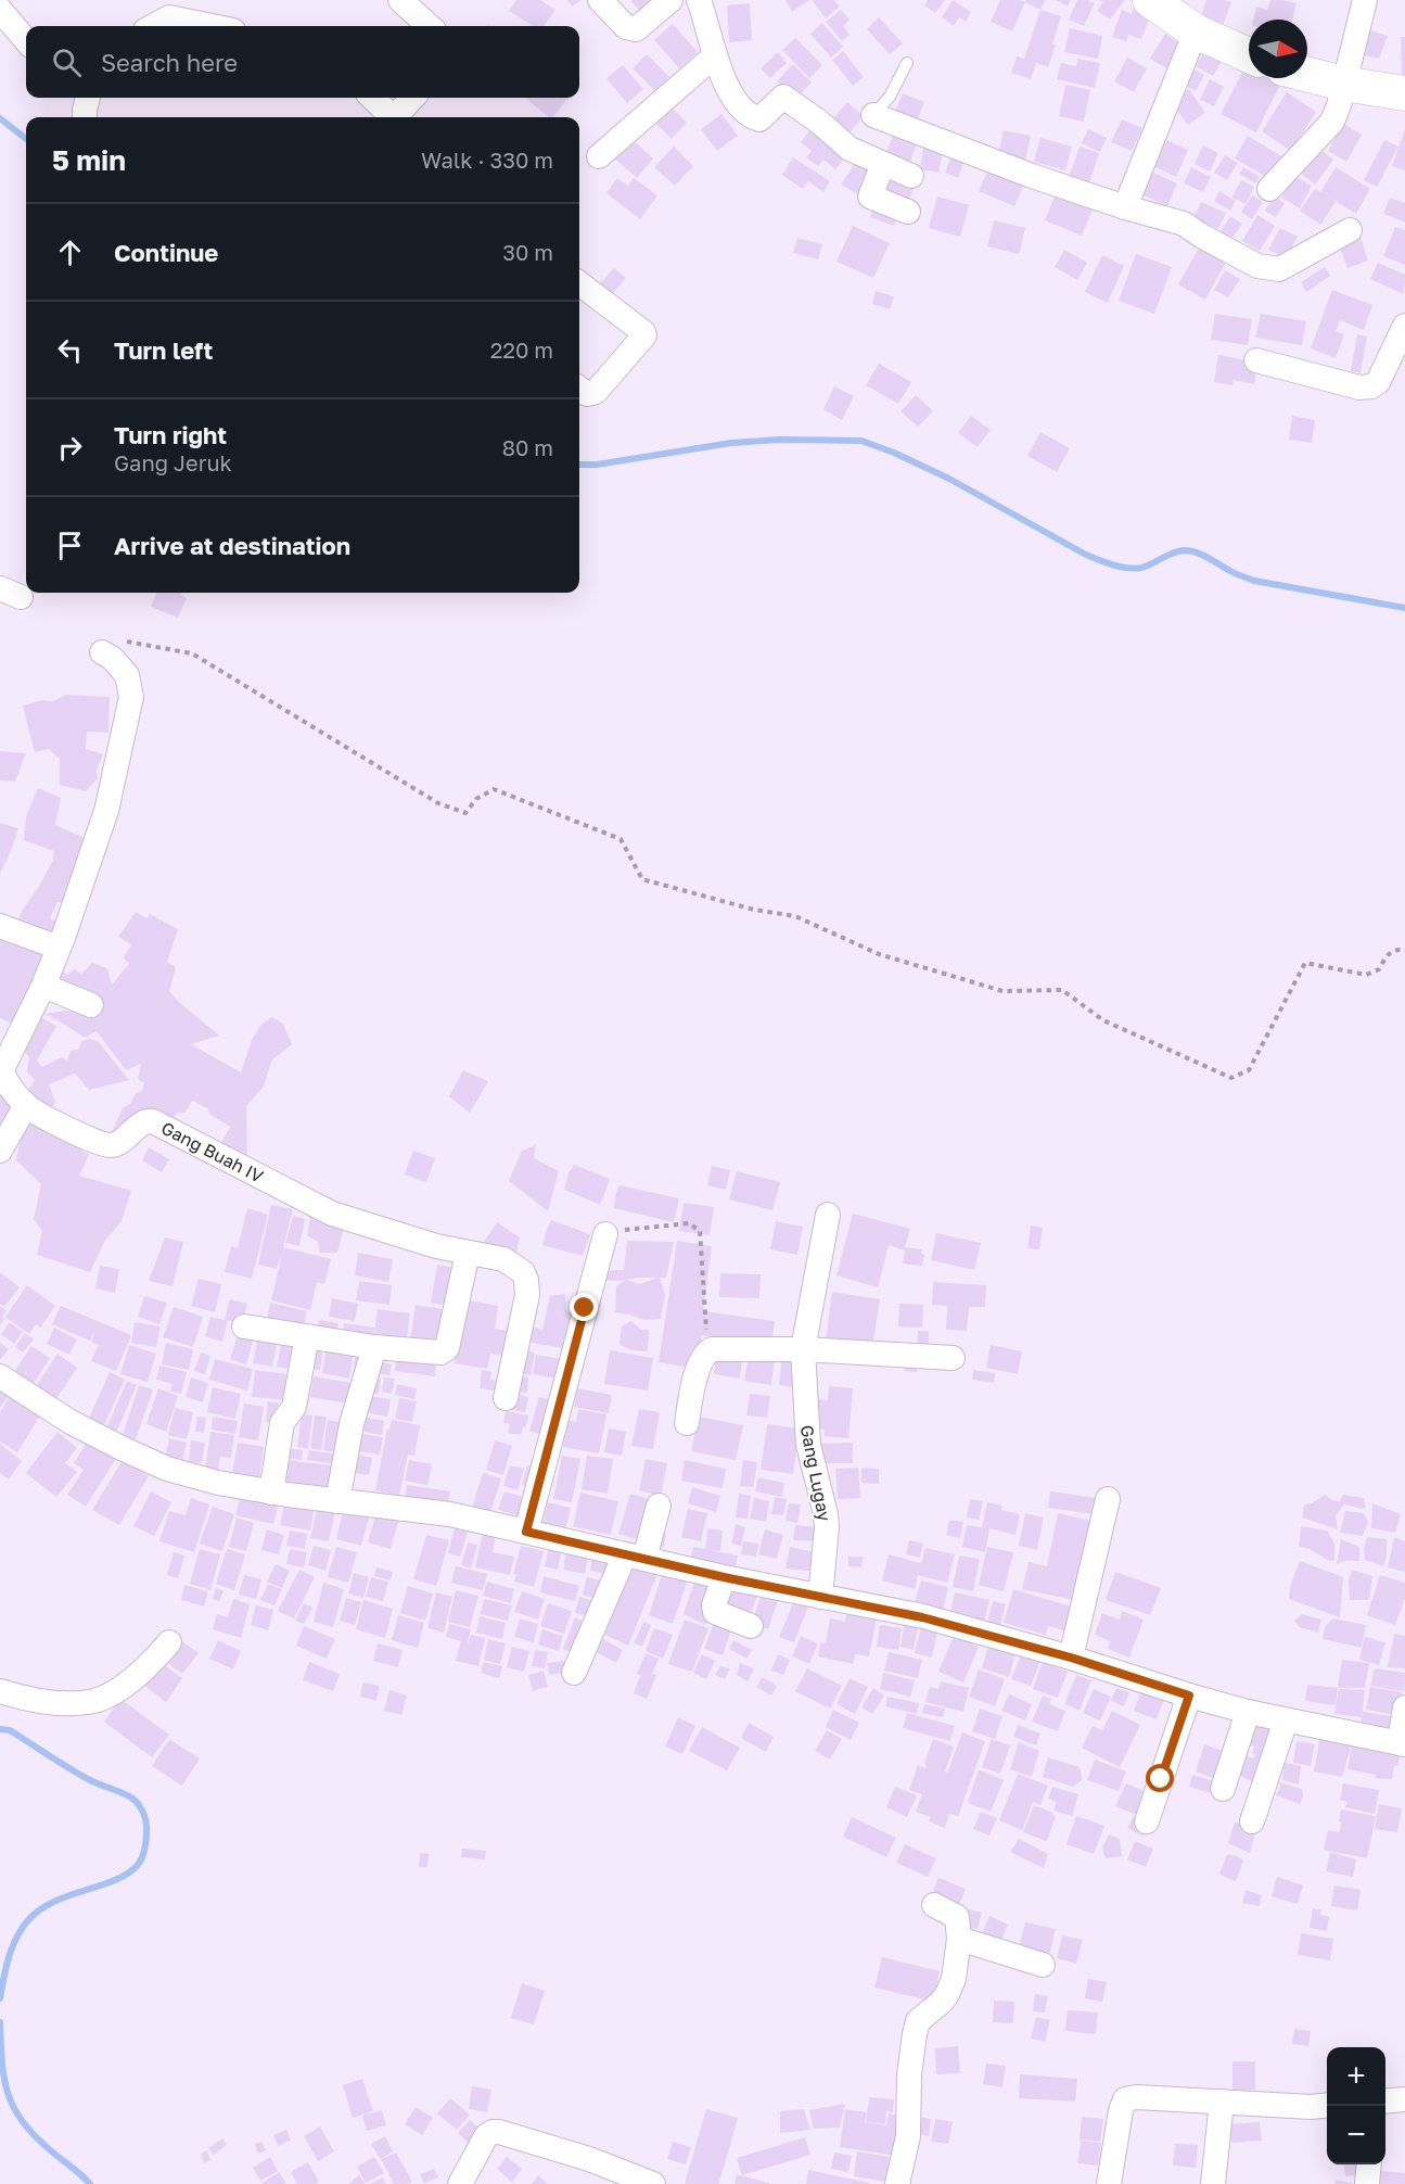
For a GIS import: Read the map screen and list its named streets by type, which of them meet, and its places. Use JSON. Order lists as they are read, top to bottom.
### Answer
{
  "streets": {
    "street": ["Gang Buah IV", "Gang Lugay"]
  },
  "north": "right",
  "page": {
    "search": "Search here",
    "heading": ["5 min", "Walk · 330 m"],
    "list": [
      ["Continue", "30 m"],
      ["Turn left", "220 m"],
      ["Turn right", "Gang Jeruk", "80 m"],
      "Arrive at destination"
    ],
    "map_buttons": ["+", "−"]
  }
}
